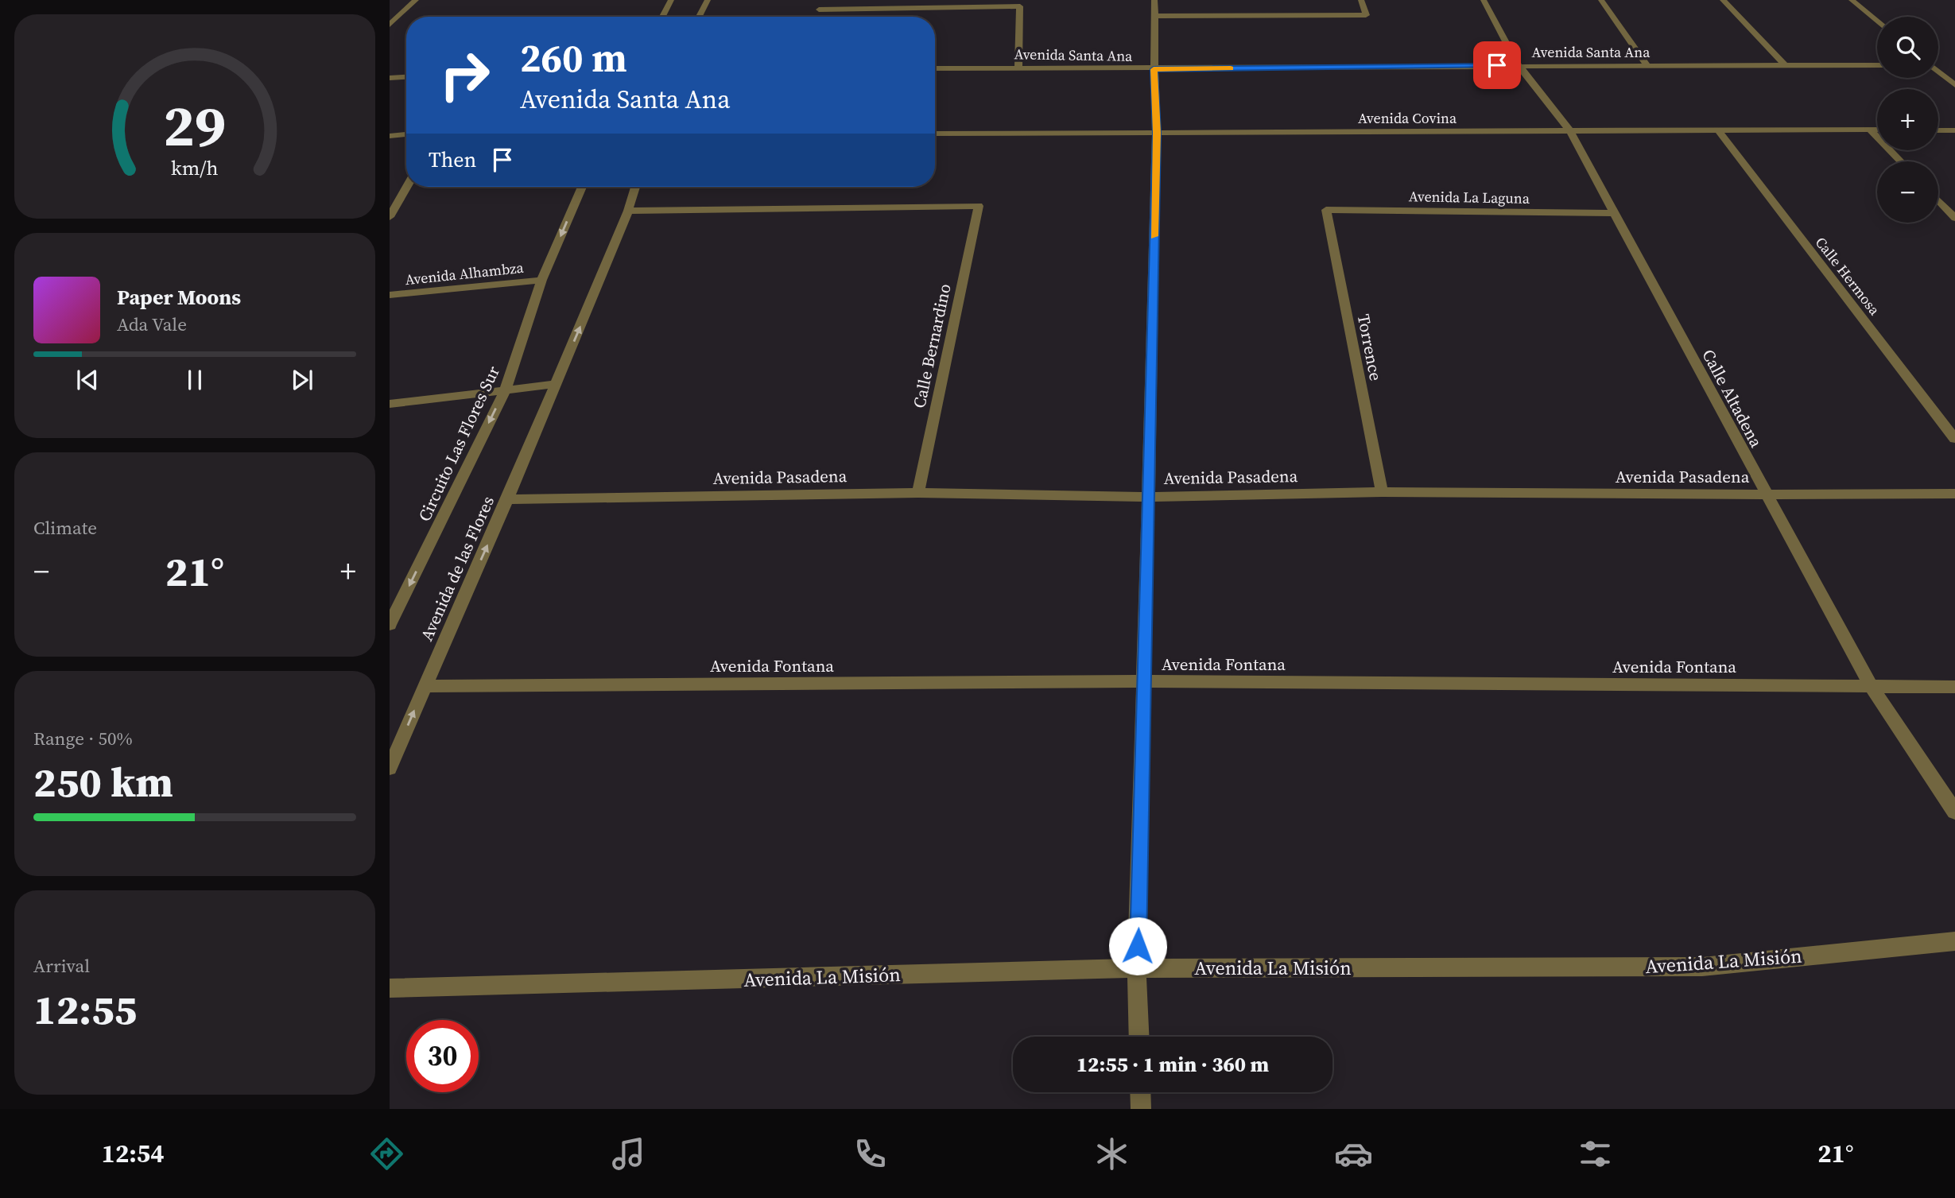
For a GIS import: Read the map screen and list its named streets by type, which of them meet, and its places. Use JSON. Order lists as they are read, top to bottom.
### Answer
{
  "streets": {
    "street": [
      "Avenida Santa Ana",
      "Avenida Covina",
      "Avenida La Laguna",
      "Avenida Alhambza",
      "Calle Hermosa",
      "Calle Bernardino",
      "Torrence",
      "Calle Altadena",
      "Circuito Las Flores Sur",
      "Avenida Pasadena",
      "Avenida de las Flores",
      "Avenida Fontana",
      "Avenida La Misión"
    ]
  },
  "crossings": [
    ["Avenida Santa Ana", "Calle Altadena"],
    ["Avenida Covina", "Calle Hermosa"],
    ["Avenida Covina", "Calle Altadena"],
    ["Avenida La Laguna", "Torrence"],
    ["Avenida La Laguna", "Calle Altadena"],
    ["Avenida Alhambza", "Circuito Las Flores Sur"],
    ["Calle Bernardino", "Avenida Pasadena"],
    ["Torrence", "Avenida Pasadena"],
    ["Calle Altadena", "Avenida Pasadena"],
    ["Calle Altadena", "Avenida Fontana"],
    ["Avenida Pasadena", "Avenida de las Flores"],
    ["Avenida de las Flores", "Avenida Fontana"]
  ],
  "one_way": ["Circuito Las Flores Sur", "Avenida de las Flores"],
  "page": {
    "map_buttons": ["+", "−"],
    "turn": ["260 m", "Avenida Santa Ana"],
    "then": "Then",
    "song": ["Paper Moons", "Ada Vale"],
    "tile": [
      "Climate",
      ["Range · 50%", "250 km"],
      ["Arrival", "12:55"]
    ],
    "heat": ["−", "21°", "+"],
    "limit": "30",
    "trip": "12:55 · 1 min · 360 m",
    "tabs": ["12:54", "21°"],
    "gauge": ["29", "km/h"]
  }
}
